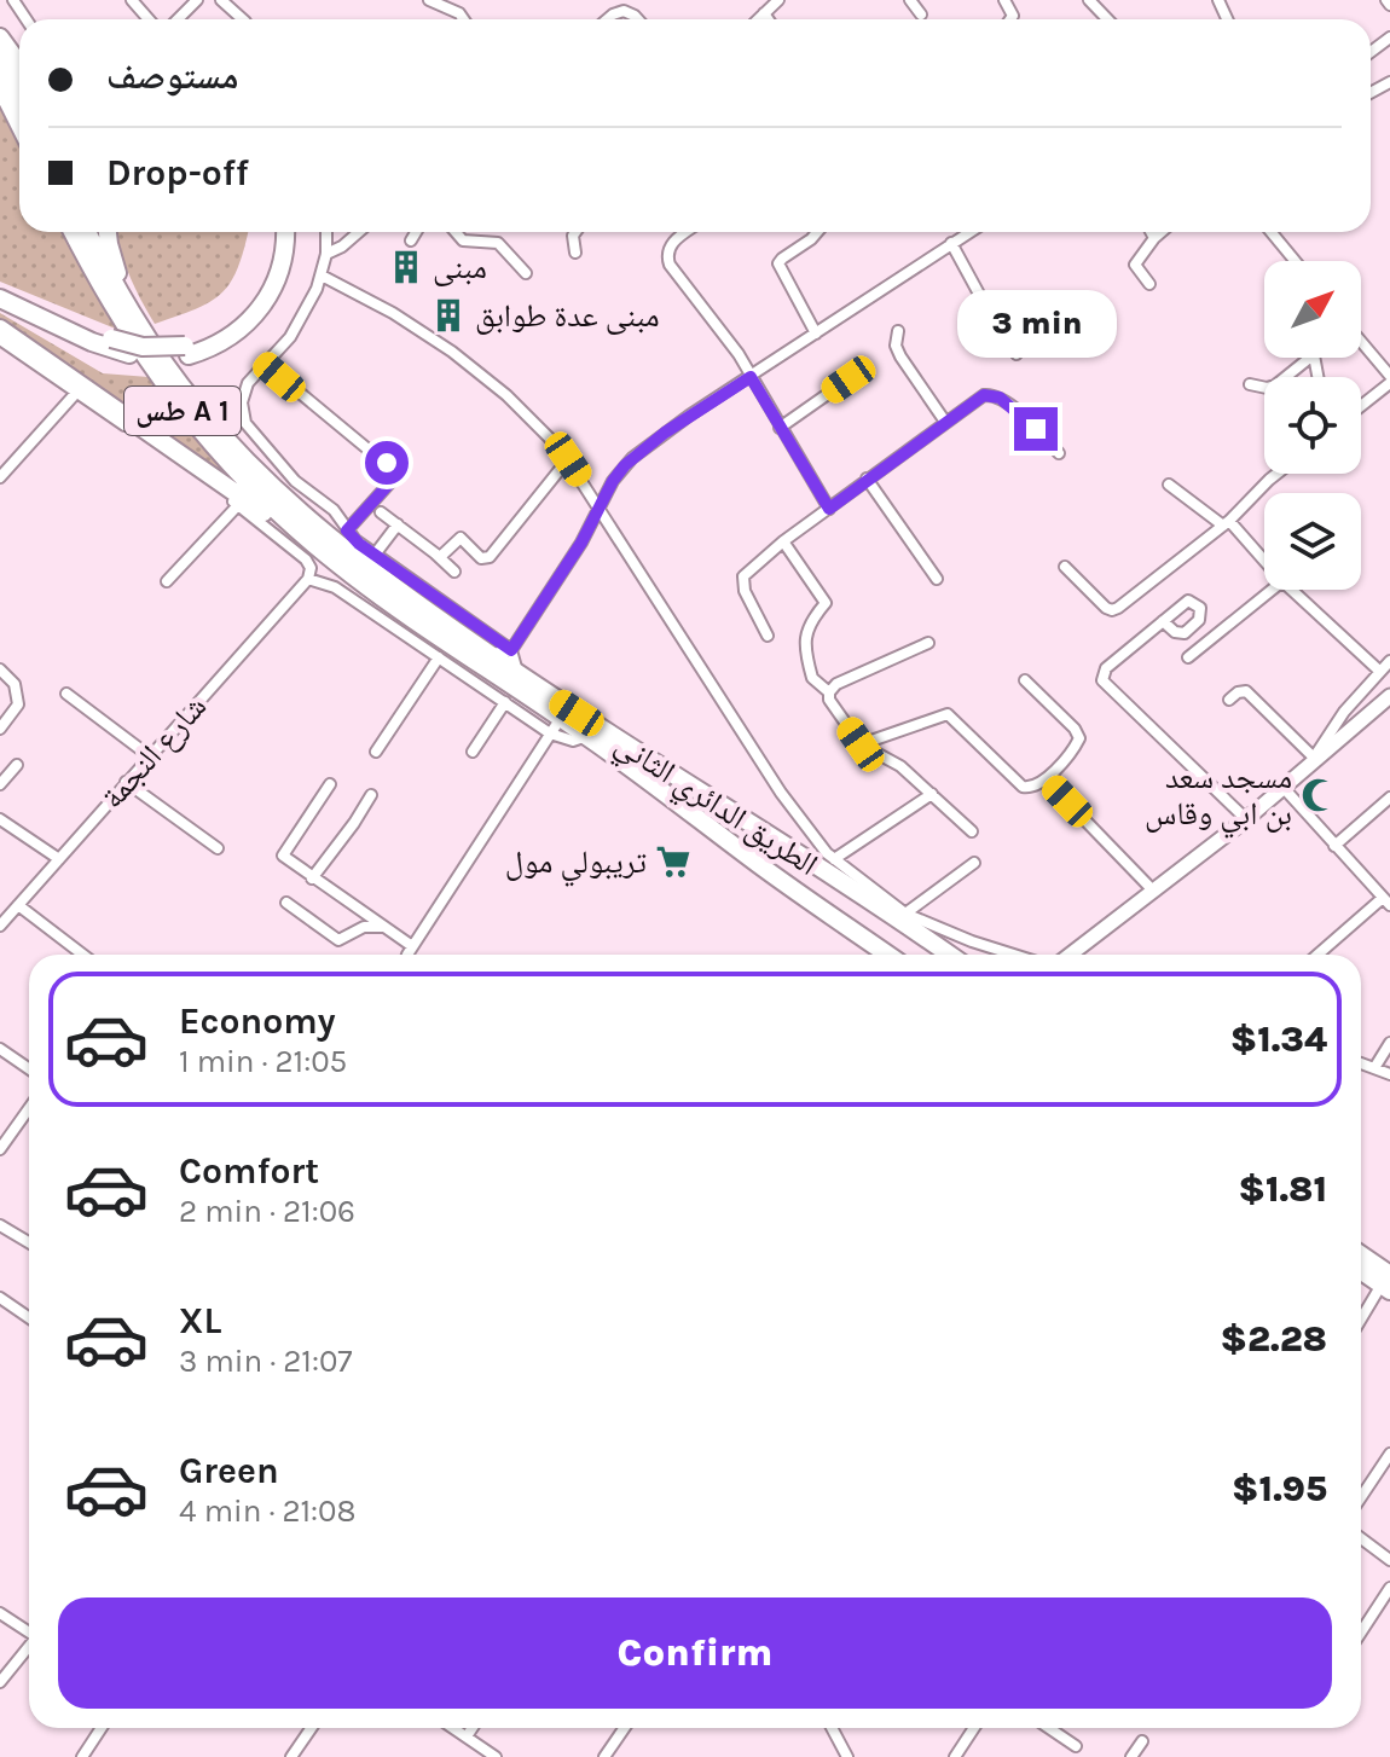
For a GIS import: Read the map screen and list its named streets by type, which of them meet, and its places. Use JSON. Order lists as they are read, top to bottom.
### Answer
{
  "streets": {
    "highway": ["طس A 1", "الطريق الدائري الثاني"],
    "street": ["شارع النجمة"]
  },
  "places": {
    "building": ["مبنى", "مبنى عدة طوابق"],
    "mosque": ["مسجد سعد بن ابي وقاس"],
    "supermarket": ["تريبولي مول"]
  },
  "north": "top right",
  "page": {
    "banner": ["مستوصف", "Drop-off"],
    "bubble": "3 min",
    "list": [
      {
        "name": "Economy",
        "note": "1 min · 21:05",
        "value": "$1.34"
      },
      {
        "name": "Comfort",
        "note": "2 min · 21:06",
        "value": "$1.81"
      },
      {
        "name": "XL",
        "note": "3 min · 21:07",
        "value": "$2.28"
      },
      {
        "name": "Green",
        "note": "4 min · 21:08",
        "value": "$1.95"
      }
    ],
    "buttons": "Confirm"
  }
}
